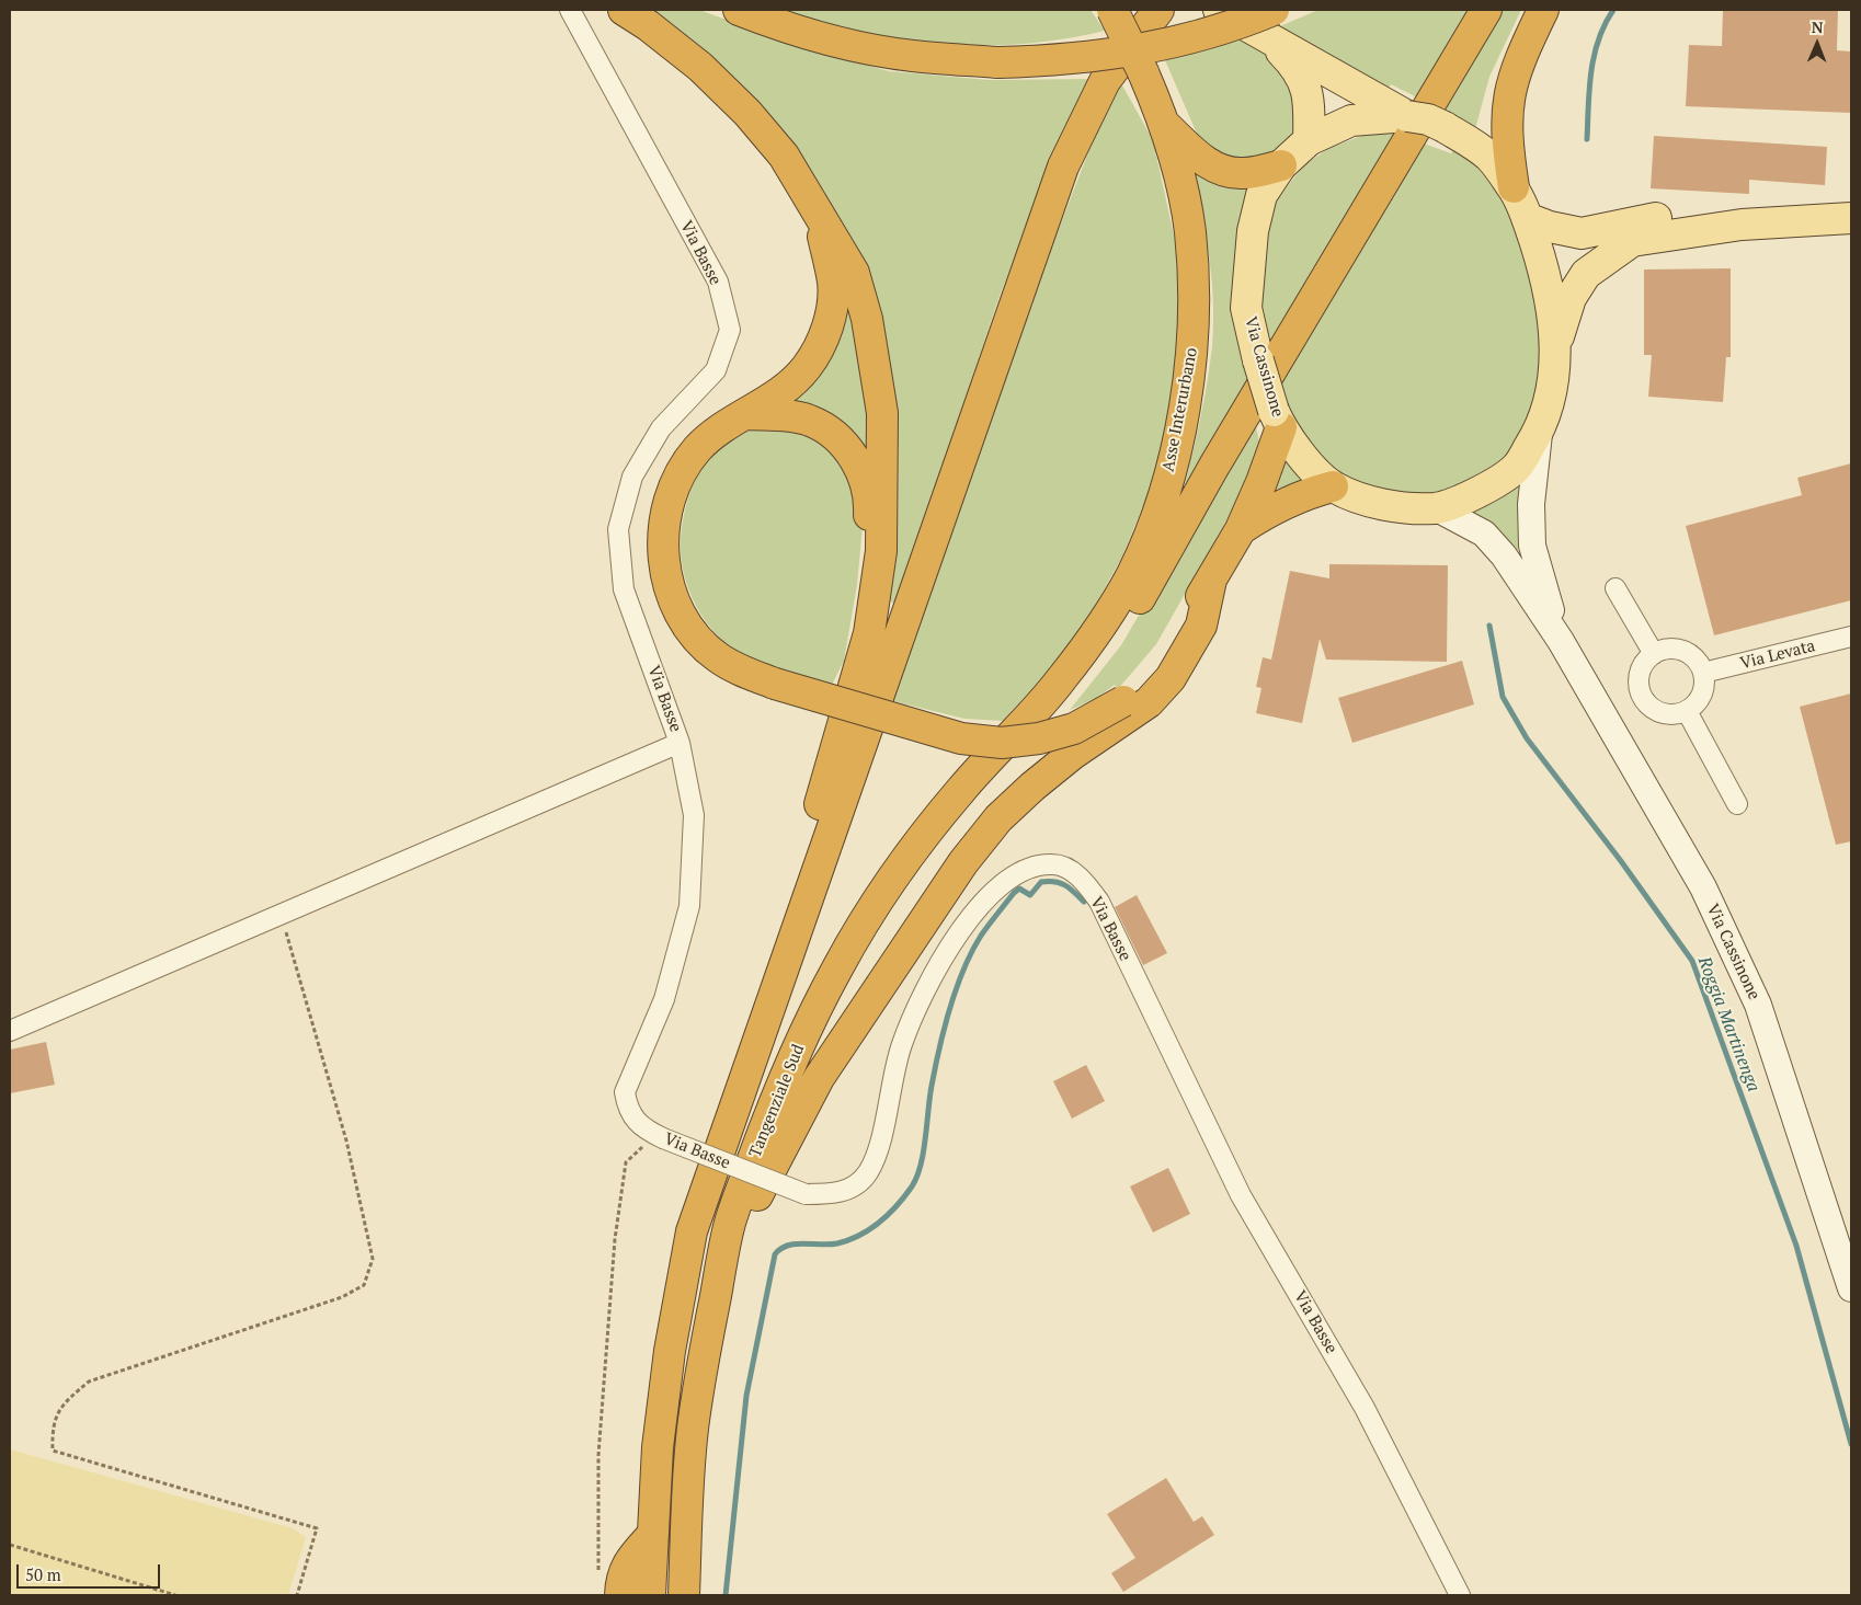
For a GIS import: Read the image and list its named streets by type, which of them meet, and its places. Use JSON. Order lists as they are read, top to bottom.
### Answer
{
  "streets": {
    "highway": ["Asse Interurbano", "Tangenziale Sud"],
    "main road": ["Via Cassinone"],
    "street": ["Via Basse", "Via Levata"]
  },
  "crossings": [
    ["Asse Interurbano", "Tangenziale Sud"]
  ],
  "water": ["Roggia Martinenga"],
  "scale_bar": "50 m",
  "north": "top"
}
